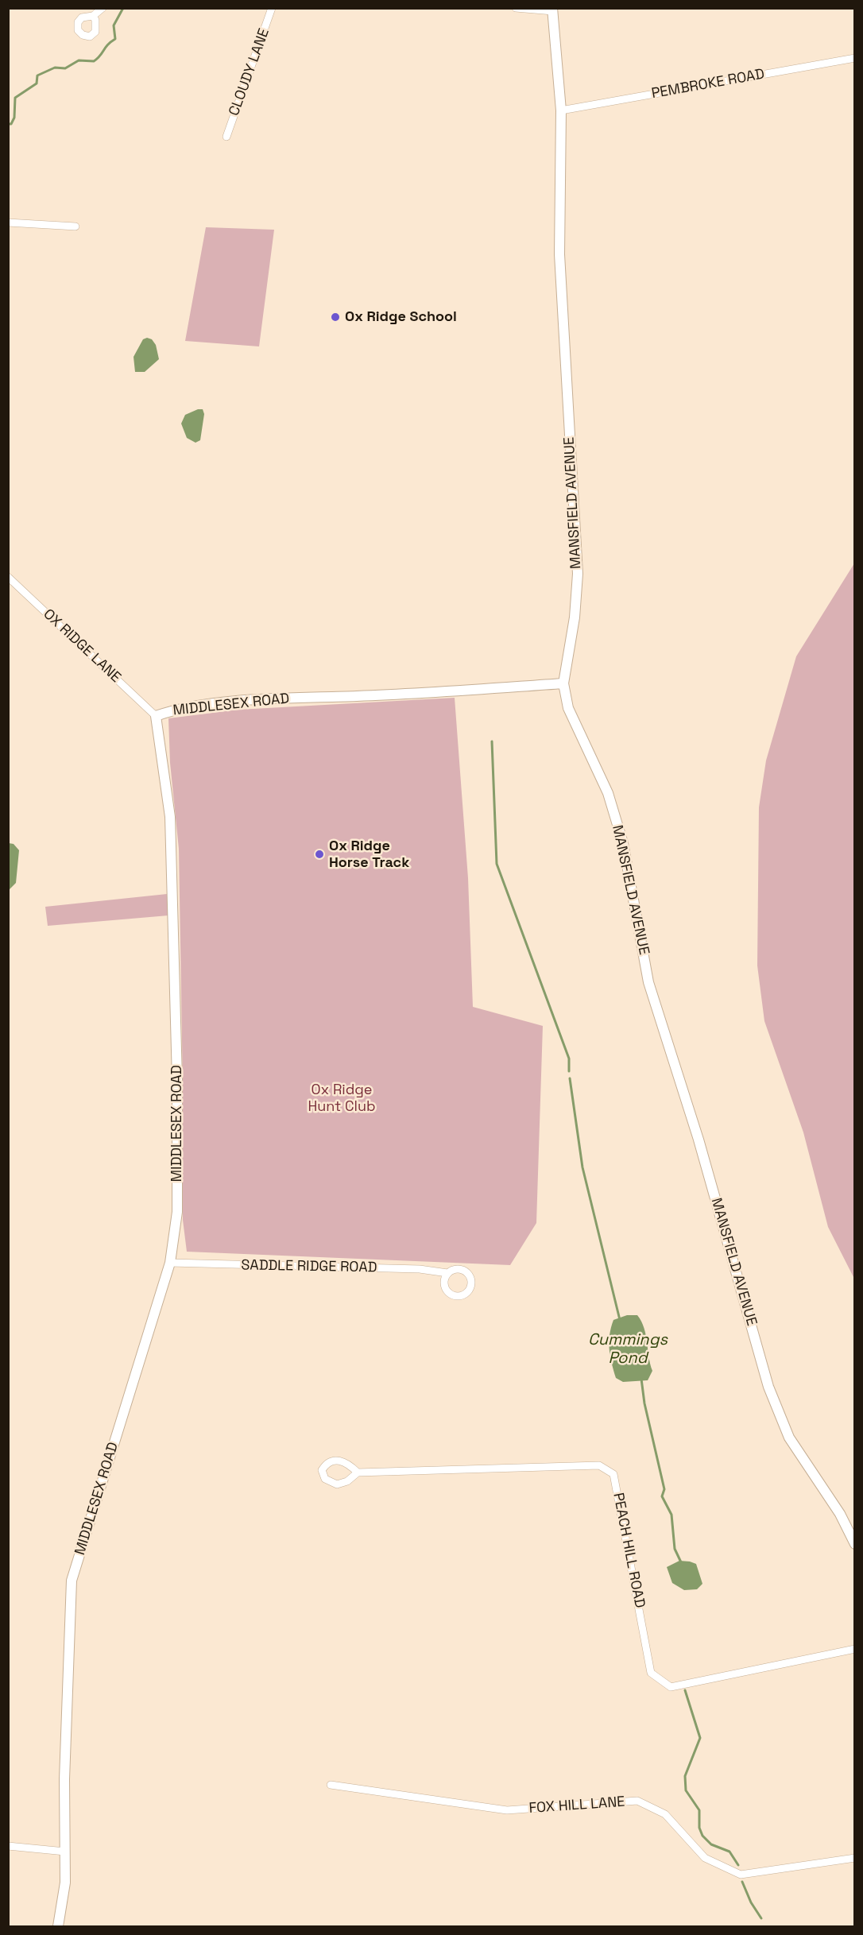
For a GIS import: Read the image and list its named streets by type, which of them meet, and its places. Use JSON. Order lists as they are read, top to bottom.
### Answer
{
  "streets": {
    "main road": ["MANSFIELD AVENUE", "MIDDLESEX ROAD"],
    "street": [
      "CLOUDY LANE",
      "PEMBROKE ROAD",
      "OX RIDGE LANE",
      "SADDLE RIDGE ROAD",
      "PEACH HILL ROAD",
      "FOX HILL LANE"
    ]
  },
  "crossings": [
    ["PEMBROKE ROAD", "MANSFIELD AVENUE"],
    ["MANSFIELD AVENUE", "MIDDLESEX ROAD"],
    ["OX RIDGE LANE", "MIDDLESEX ROAD"],
    ["MIDDLESEX ROAD", "SADDLE RIDGE ROAD"]
  ],
  "water": ["Cummings Pond"],
  "parks": ["Ox Ridge Hunt Club"],
  "places": ["Ox Ridge School", "Ox Ridge Horse Track"]
}
